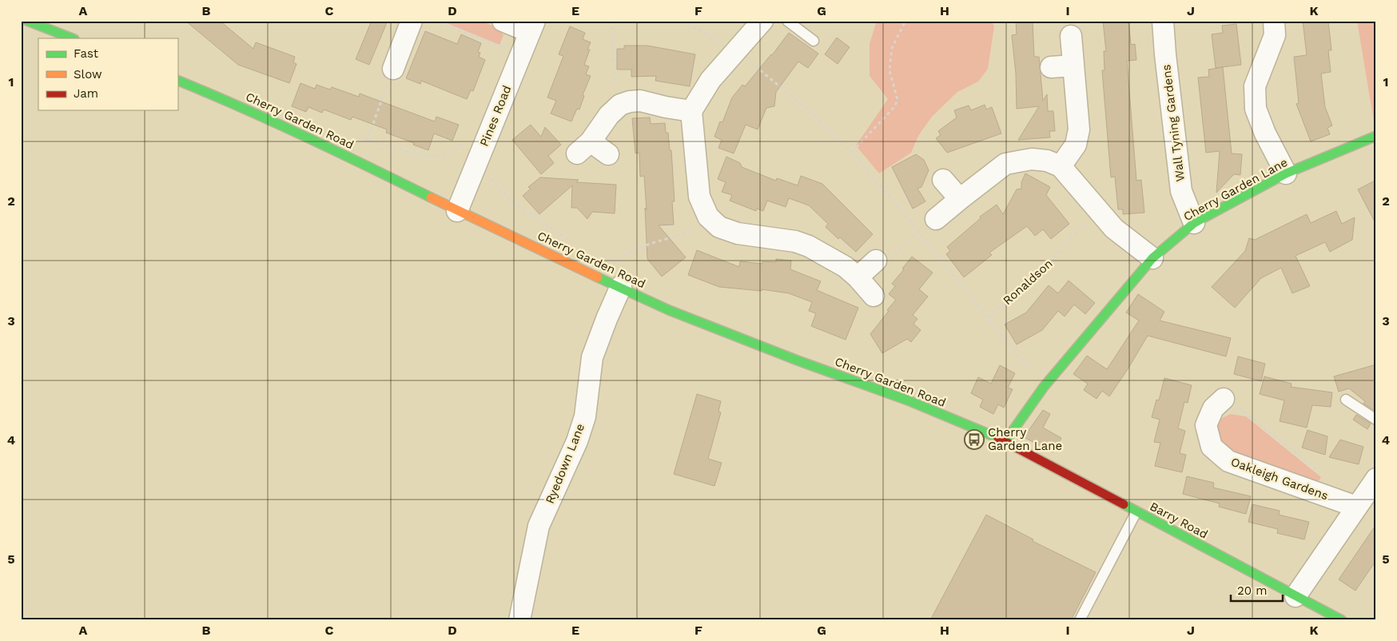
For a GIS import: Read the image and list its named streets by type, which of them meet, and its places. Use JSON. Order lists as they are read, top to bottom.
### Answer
{
  "streets": {
    "main road": ["Cherry Garden Road", "Cherry Garden Lane", "Barry Road"],
    "street": [
      "Pines Road",
      "Wall Tyning Gardens",
      "Ryedown Lane",
      "Oakleigh Gardens"
    ],
    "path": ["Ronaldson"]
  },
  "crossings": [
    ["Pines Road", "Cherry Garden Road"],
    ["Cherry Garden Road", "Cherry Garden Lane"],
    ["Cherry Garden Road", "Ryedown Lane"],
    ["Cherry Garden Road", "Barry Road"],
    ["Wall Tyning Gardens", "Cherry Garden Lane"],
    ["Cherry Garden Lane", "Barry Road"]
  ],
  "places": {
    "bus stop": ["Cherry Garden Lane"]
  },
  "legend": ["Fast", "Slow", "Jam"],
  "scale_bar": "20 m",
  "grid": {
    "columns": [
      "A",
      "B",
      "C",
      "D",
      "E",
      "F",
      "G",
      "H",
      "I",
      "J",
      "K"
    ],
    "rows": [
      "1",
      "2",
      "3",
      "4",
      "5"
    ]
  }
}
